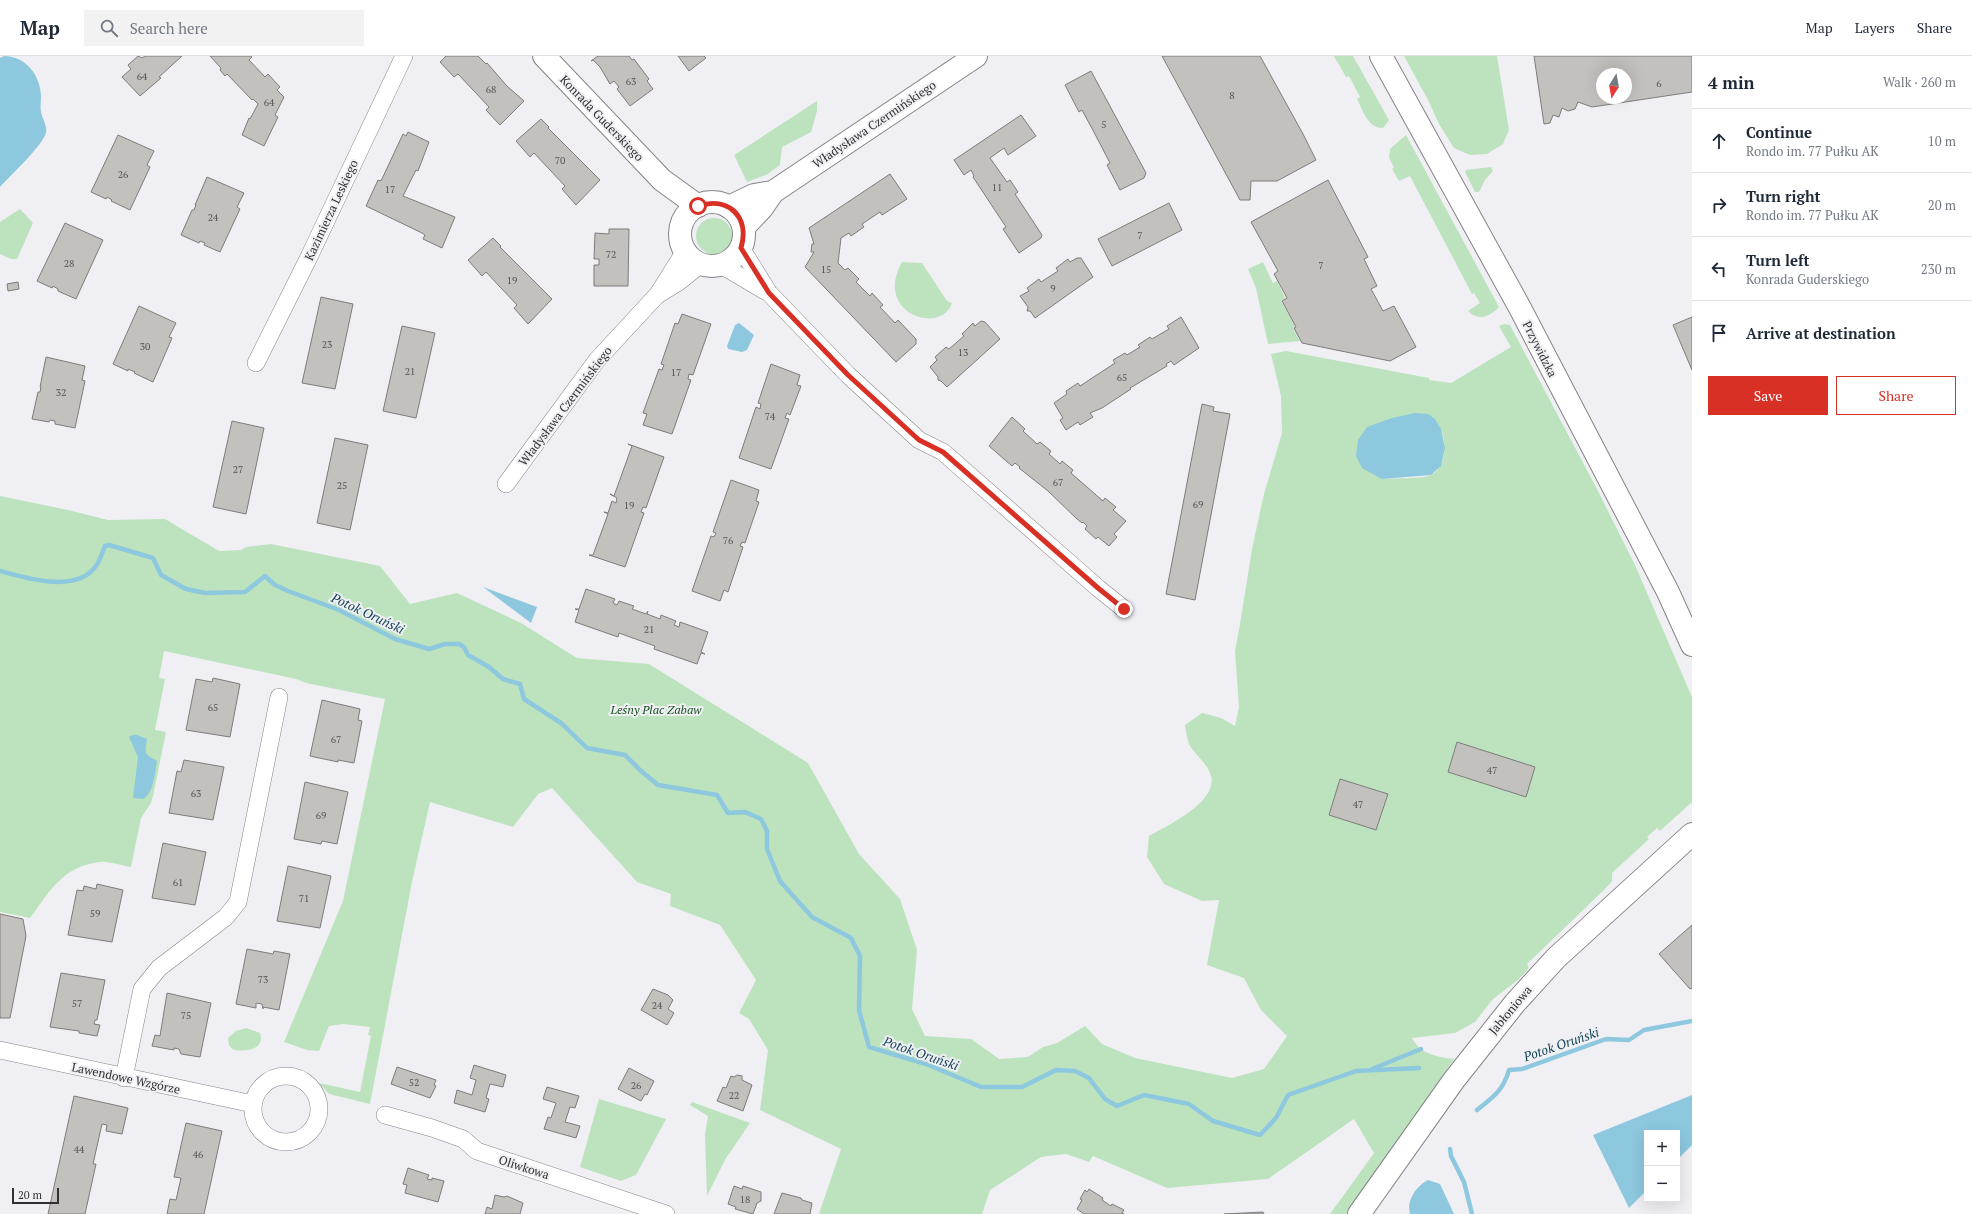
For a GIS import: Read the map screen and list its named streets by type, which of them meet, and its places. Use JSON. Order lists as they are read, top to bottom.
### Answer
{
  "streets": {
    "street": [
      "Konrada Guderskiego",
      "Władysława Czermińskiego",
      "Kazimierza Leskiego",
      "Przywidzka",
      "Jabłoniowa",
      "Lawendowe Wzgórze",
      "Oliwkowa"
    ]
  },
  "crossings": [
    ["Konrada Guderskiego", "Władysława Czermińskiego"]
  ],
  "water": ["Potok Oruński"],
  "parks": ["Leśny Plac Zabaw"],
  "house_numbers": [
    "64",
    "63",
    "6",
    "68",
    "8",
    "64",
    "5",
    "70",
    "26",
    "11",
    "17",
    "24",
    "7",
    "72",
    "28",
    "7",
    "15",
    "19",
    "9",
    "23",
    "30",
    "13",
    "21",
    "17",
    "65",
    "32",
    "74",
    "27",
    "67",
    "25",
    "69",
    "19",
    "76",
    "21",
    "65",
    "67",
    "47",
    "63",
    "47",
    "69",
    "61",
    "71",
    "59",
    "73",
    "57",
    "24",
    "75",
    "52",
    "26",
    "22",
    "44",
    "46",
    "18"
  ],
  "scale_bar": "20 m",
  "north": "bottom",
  "page": {
    "header": "Map",
    "search": "Search here",
    "nav": ["Map", "Layers", "Share"],
    "heading": ["4 min", "Walk · 260 m"],
    "list": [
      ["Continue", "Rondo im. 77 Pułku AK", "10 m"],
      ["Turn right", "Rondo im. 77 Pułku AK", "20 m"],
      ["Turn left", "Konrada Guderskiego", "230 m"],
      "Arrive at destination"
    ],
    "buttons": ["Save", "Share"],
    "map_buttons": ["+", "−"],
    "scale": "20 m"
  }
}
